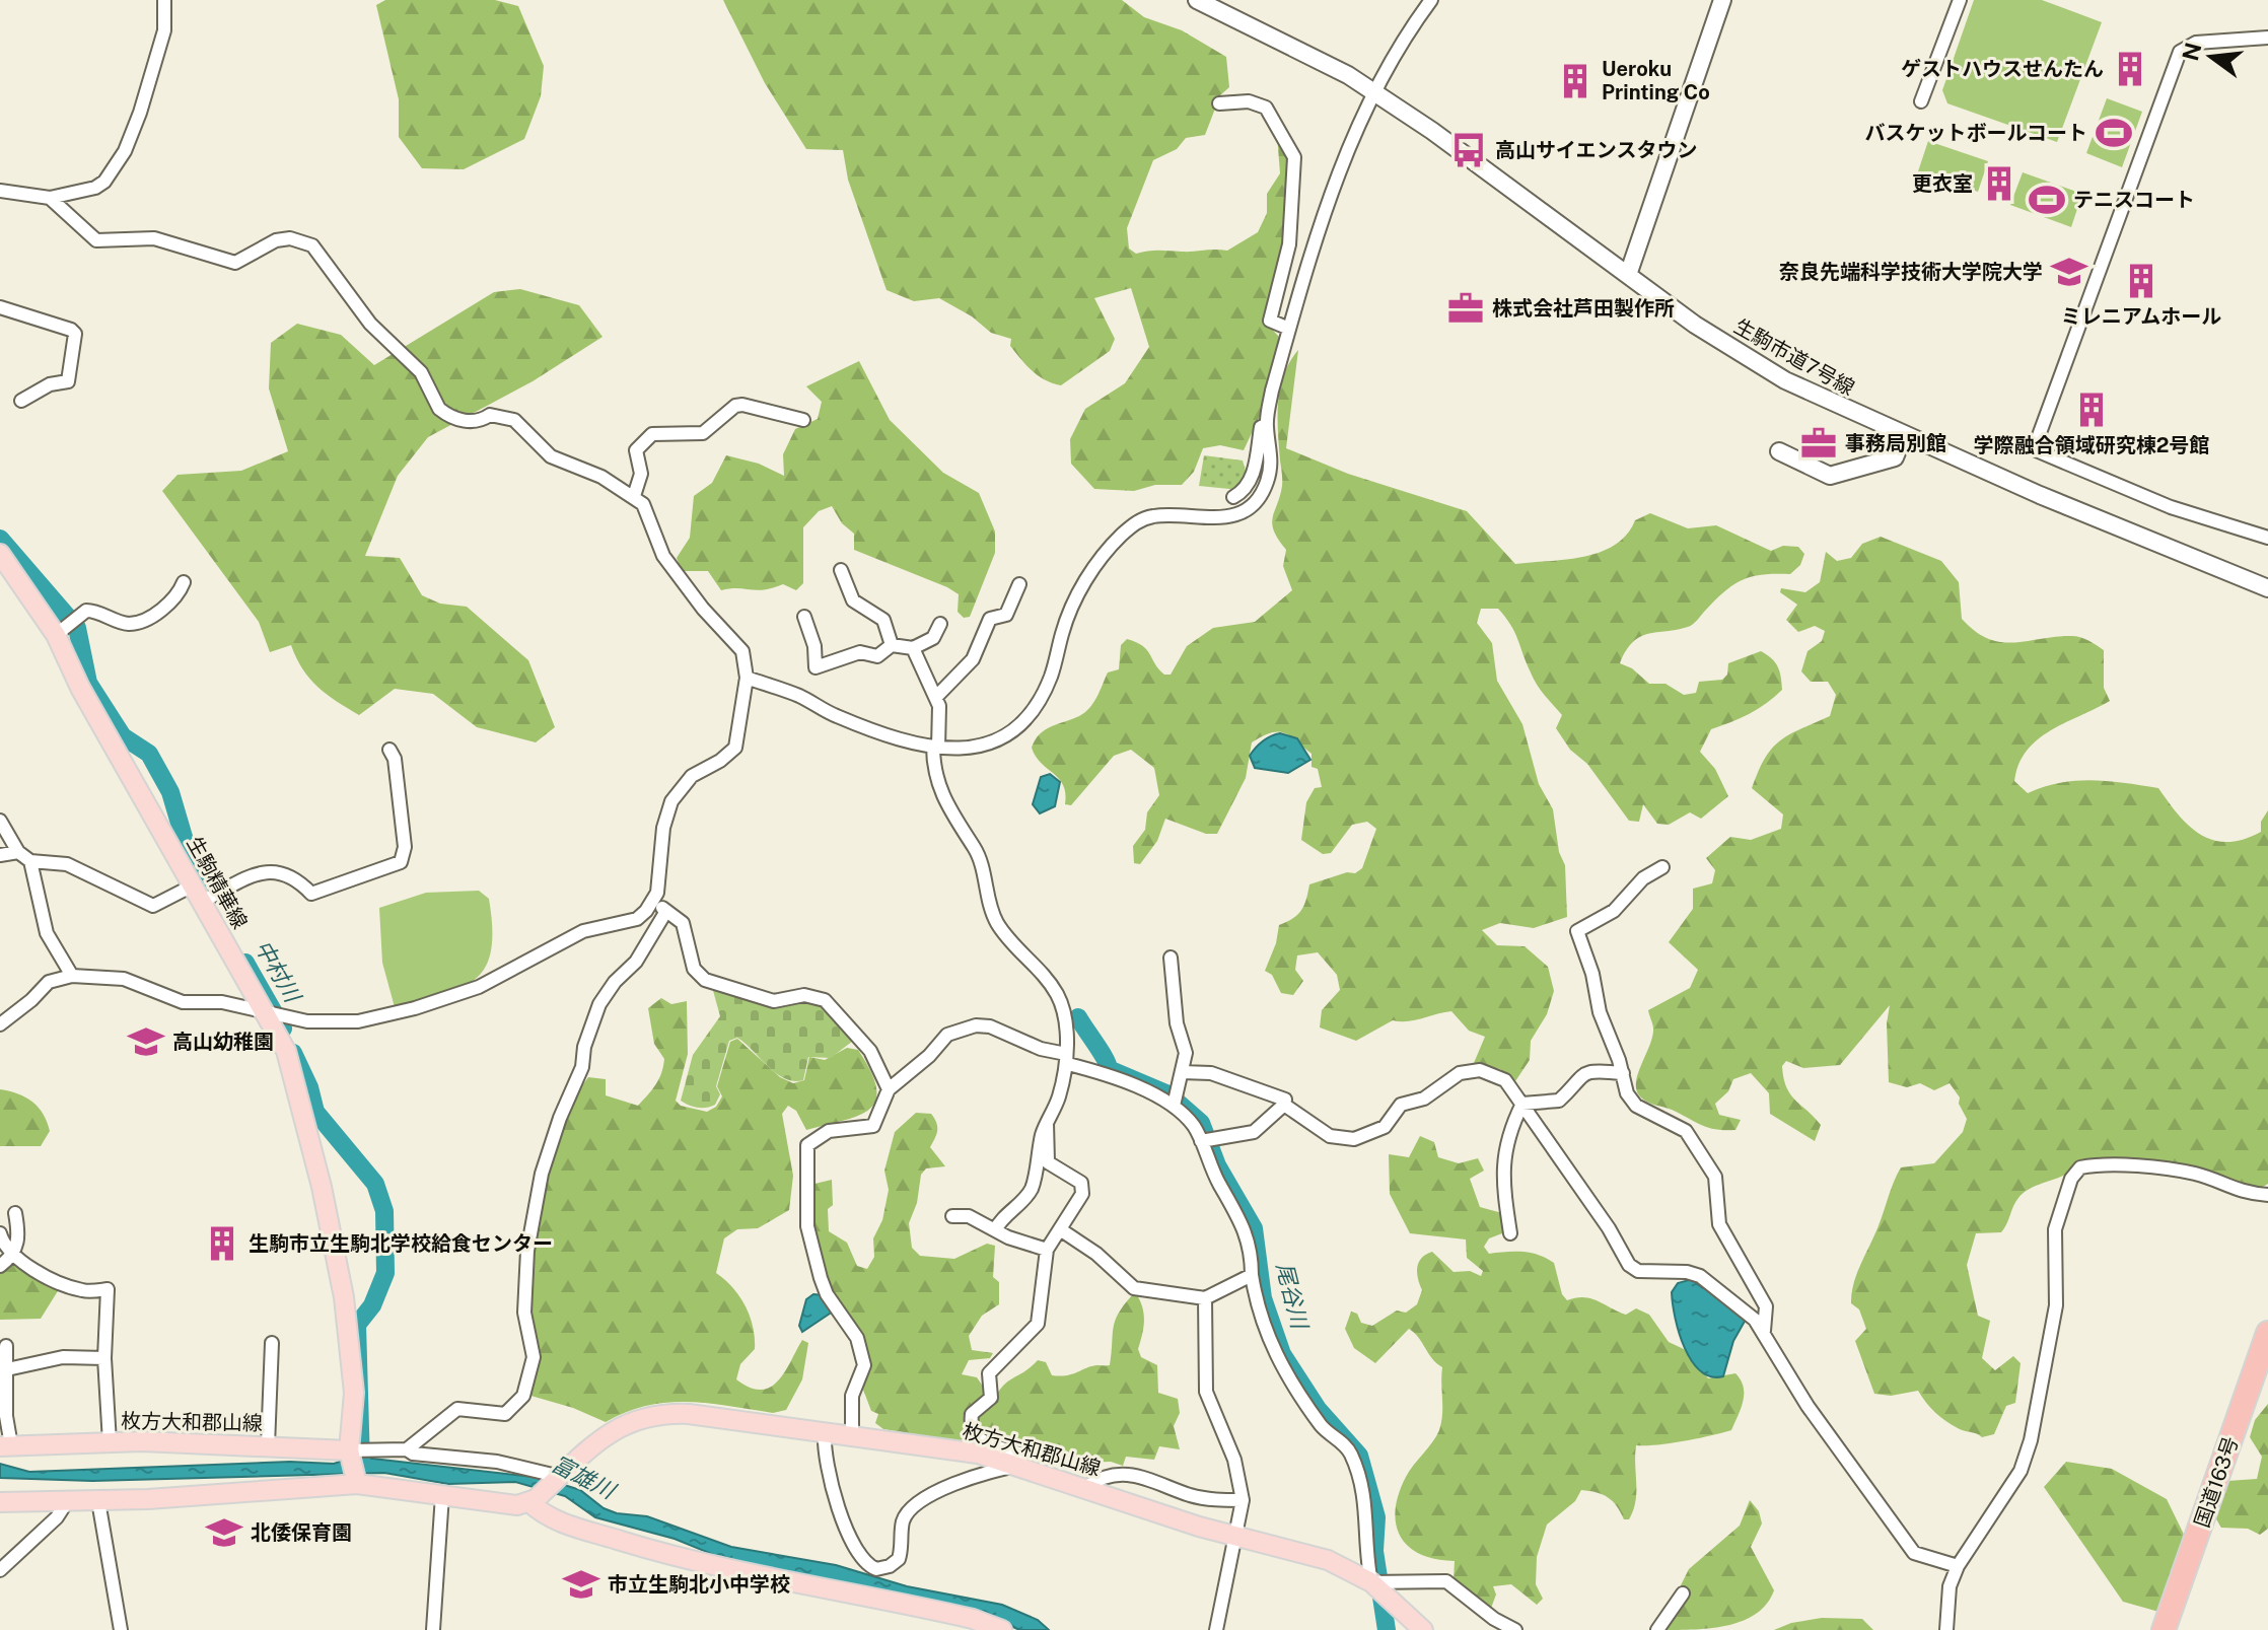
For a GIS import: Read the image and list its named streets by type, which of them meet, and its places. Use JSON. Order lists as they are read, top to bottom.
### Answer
{
  "streets": {
    "highway": ["国道163号"],
    "main road": ["生駒精華線", "枚方大和郡山線"],
    "street": ["生駒市道7号線"]
  },
  "crossings": [
    ["生駒精華線", "枚方大和郡山線"]
  ],
  "water": ["中村川", "尾谷川", "富雄川"],
  "places": {
    "building": [
      "ゲストハウスせんたん",
      "Ueroku Printing Co",
      "更衣室",
      "ミレニアムホール",
      "学際融合領域研究棟2号館",
      "生駒市立生駒北学校給食センター"
    ],
    "sports": ["バスケットボールコート", "テニスコート"],
    "bus stop": ["高山サイエンスタウン"],
    "school or university": [
      "奈良先端科学技術大学院大学",
      "高山幼稚園",
      "北倭保育園",
      "市立生駒北小中学校"
    ],
    "office": ["株式会社芦田製作所", "事務局別館"]
  },
  "north": "left"
}
